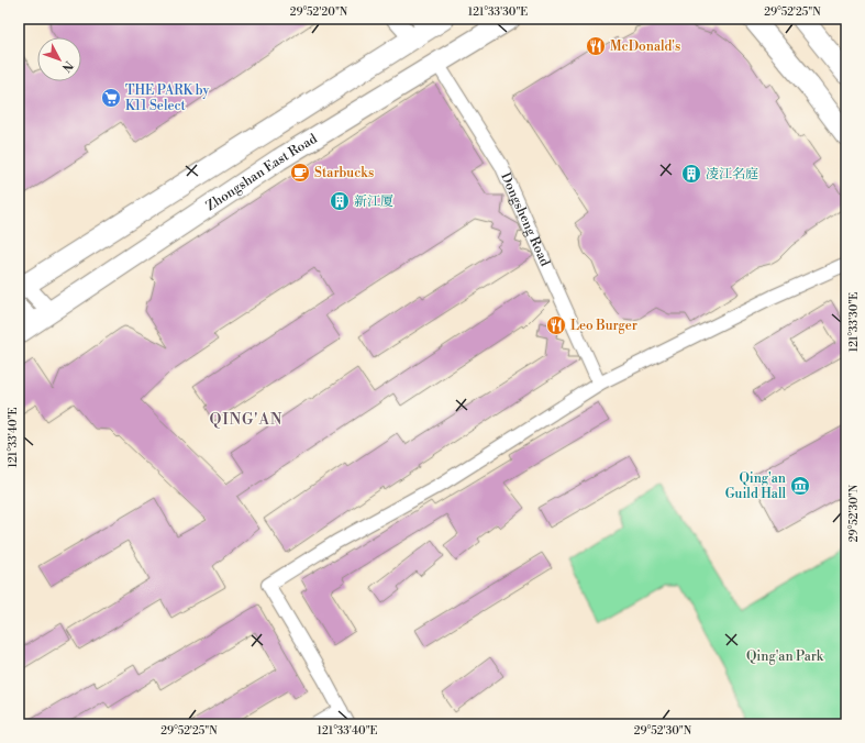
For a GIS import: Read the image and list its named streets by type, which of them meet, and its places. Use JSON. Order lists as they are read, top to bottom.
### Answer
{
  "streets": {
    "main road": ["Zhongshan East Road"],
    "street": ["Dongsheng Road"]
  },
  "crossings": [
    ["Zhongshan East Road", "Dongsheng Road"]
  ],
  "districts": ["QING'AN"],
  "parks": ["Qing'an Park"],
  "places": {
    "restaurant": ["McDonald's", "Leo Burger"],
    "supermarket": ["THE PARK by K11 Select"],
    "cafe": ["Starbucks"],
    "building": ["凌江名庭", "新江厦"],
    "museum": ["Qing'an Guild Hall"]
  },
  "north": "bottom right",
  "coordinates": [
    "29°52'20\"N",
    "121°33'30\"E",
    "29°52'25\"N",
    "121°33'40\"E",
    "29°52'30\"N"
  ]
}
